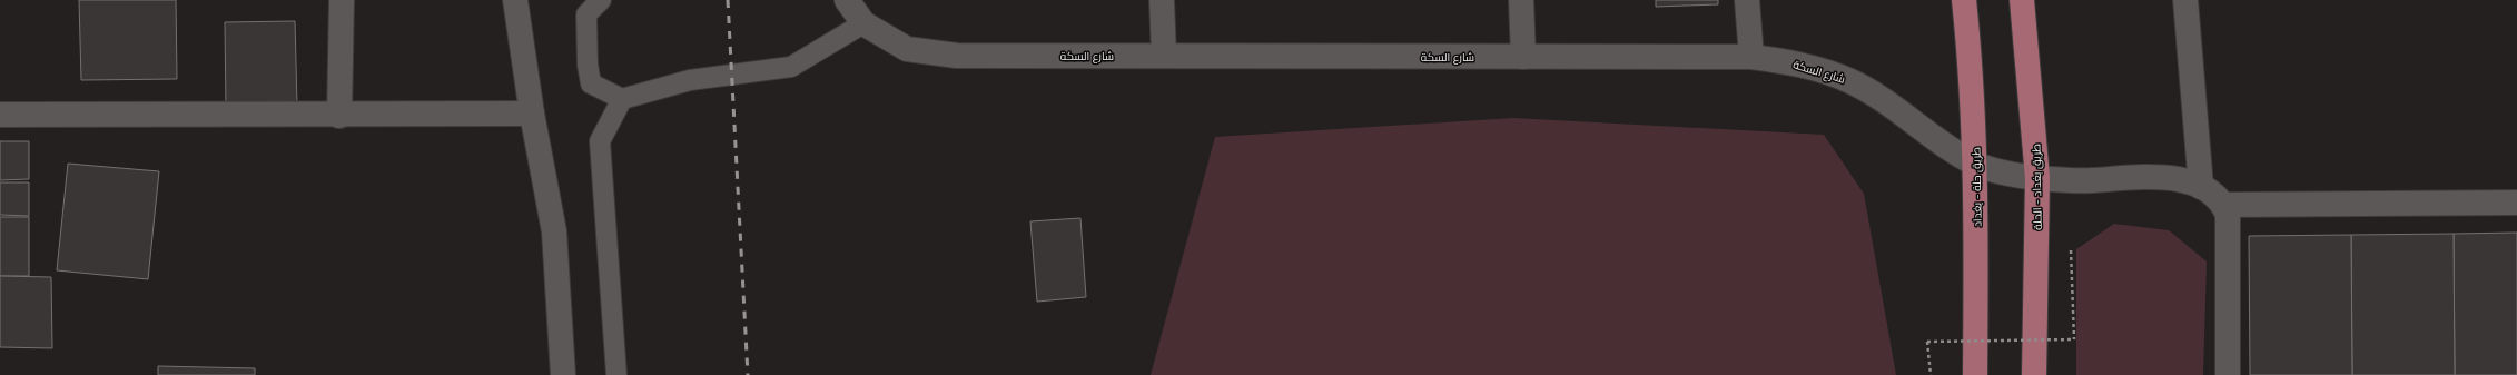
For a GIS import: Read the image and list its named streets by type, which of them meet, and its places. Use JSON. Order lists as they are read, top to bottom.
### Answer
{
  "streets": {
    "main road": ["طريق حلة - بغداد", "طريق بغداد - الحلة"],
    "street": ["شارع السكة"]
  },
  "crossings": [
    ["شارع السكة", "طريق حلة - بغداد"],
    ["شارع السكة", "طريق بغداد - الحلة"]
  ]
}
